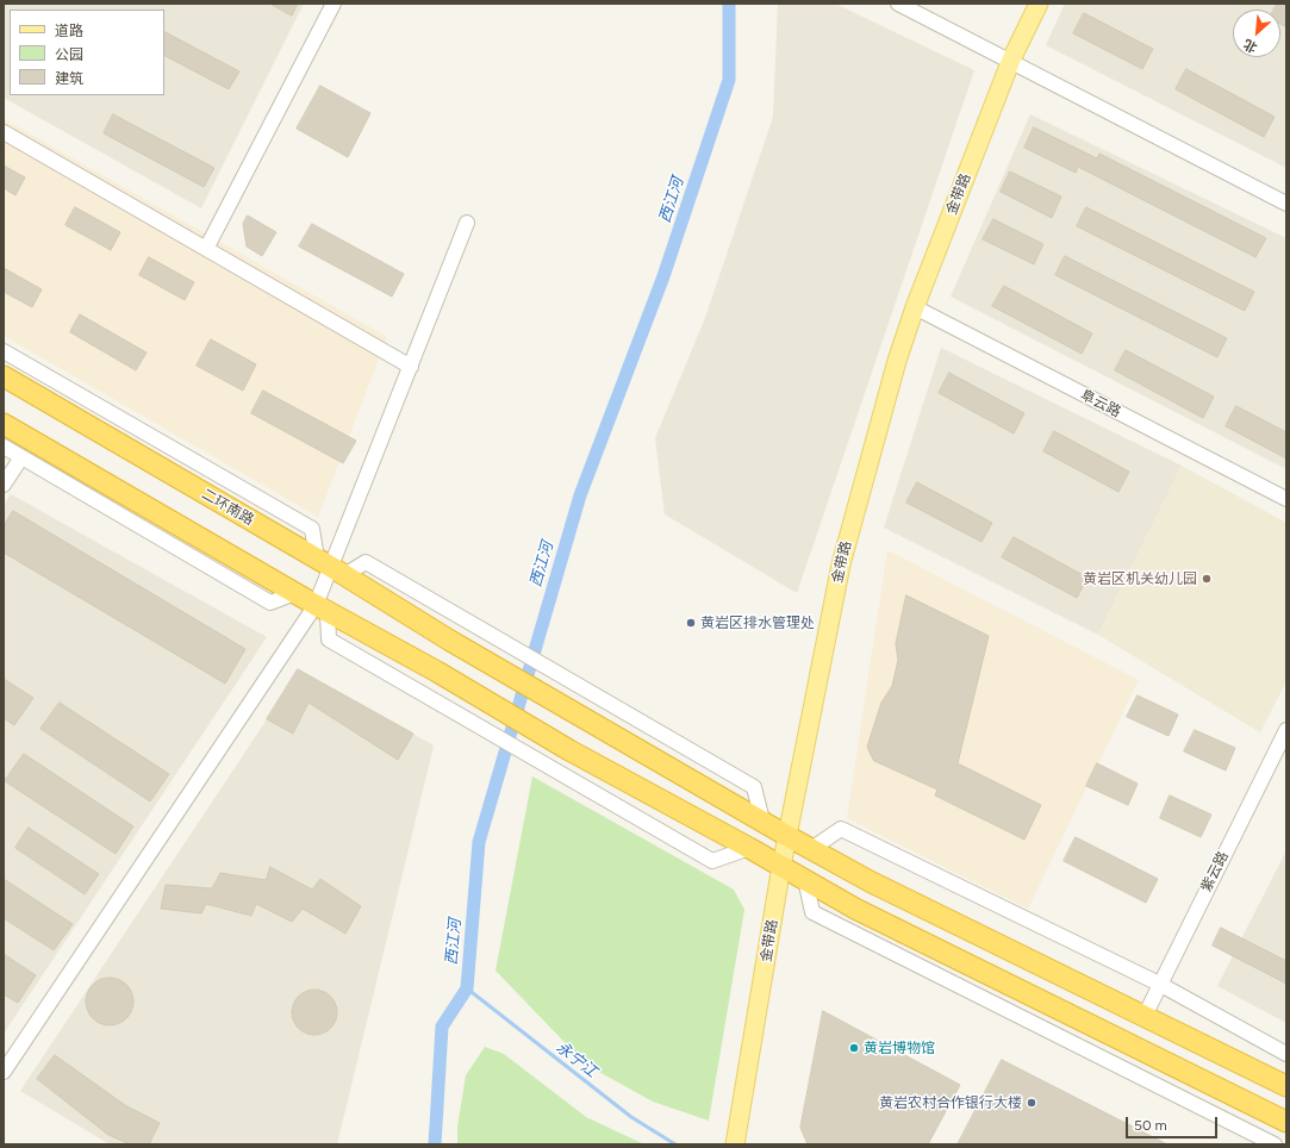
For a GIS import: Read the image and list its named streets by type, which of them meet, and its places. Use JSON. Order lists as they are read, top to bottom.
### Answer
{
  "streets": {
    "highway": ["二环南路"],
    "main road": ["金带路"],
    "street": ["阜云路", "紫云路"]
  },
  "crossings": [
    ["金带路", "阜云路"],
    ["金带路", "二环南路"],
    ["二环南路", "紫云路"]
  ],
  "water": ["西江河", "永宁江"],
  "places": [
    "黄岩区机关幼儿园",
    "黄岩区排水管理处",
    "黄岩博物馆",
    "黄岩农村合作银行大楼"
  ],
  "legend": ["道路", "公园", "建筑"],
  "scale_bar": "50 m",
  "north": "bottom left"
}
